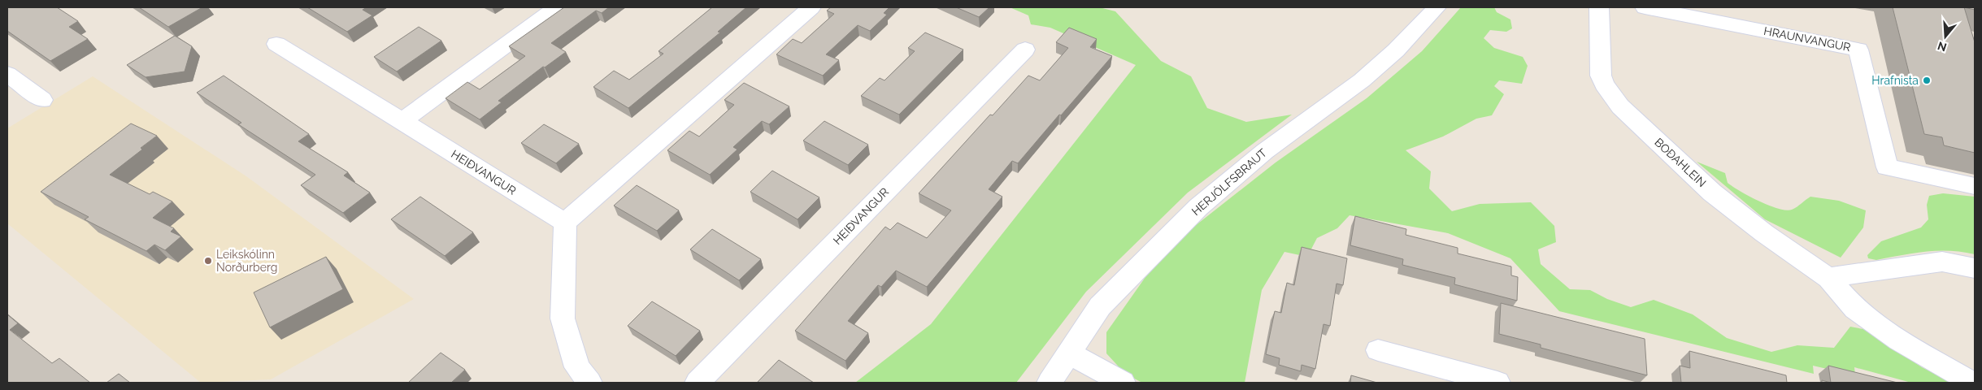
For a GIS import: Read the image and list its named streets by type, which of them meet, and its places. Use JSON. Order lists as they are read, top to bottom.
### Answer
{
  "streets": {
    "street": [
      "HRAUNVANGUR",
      "BOÐAHLEIN",
      "HEIÐVANGUR",
      "HERJÓLFSBRAUT"
    ]
  },
  "places": ["Hrafnista", "Leikskólinn Norðurberg"],
  "north": "bottom"
}
